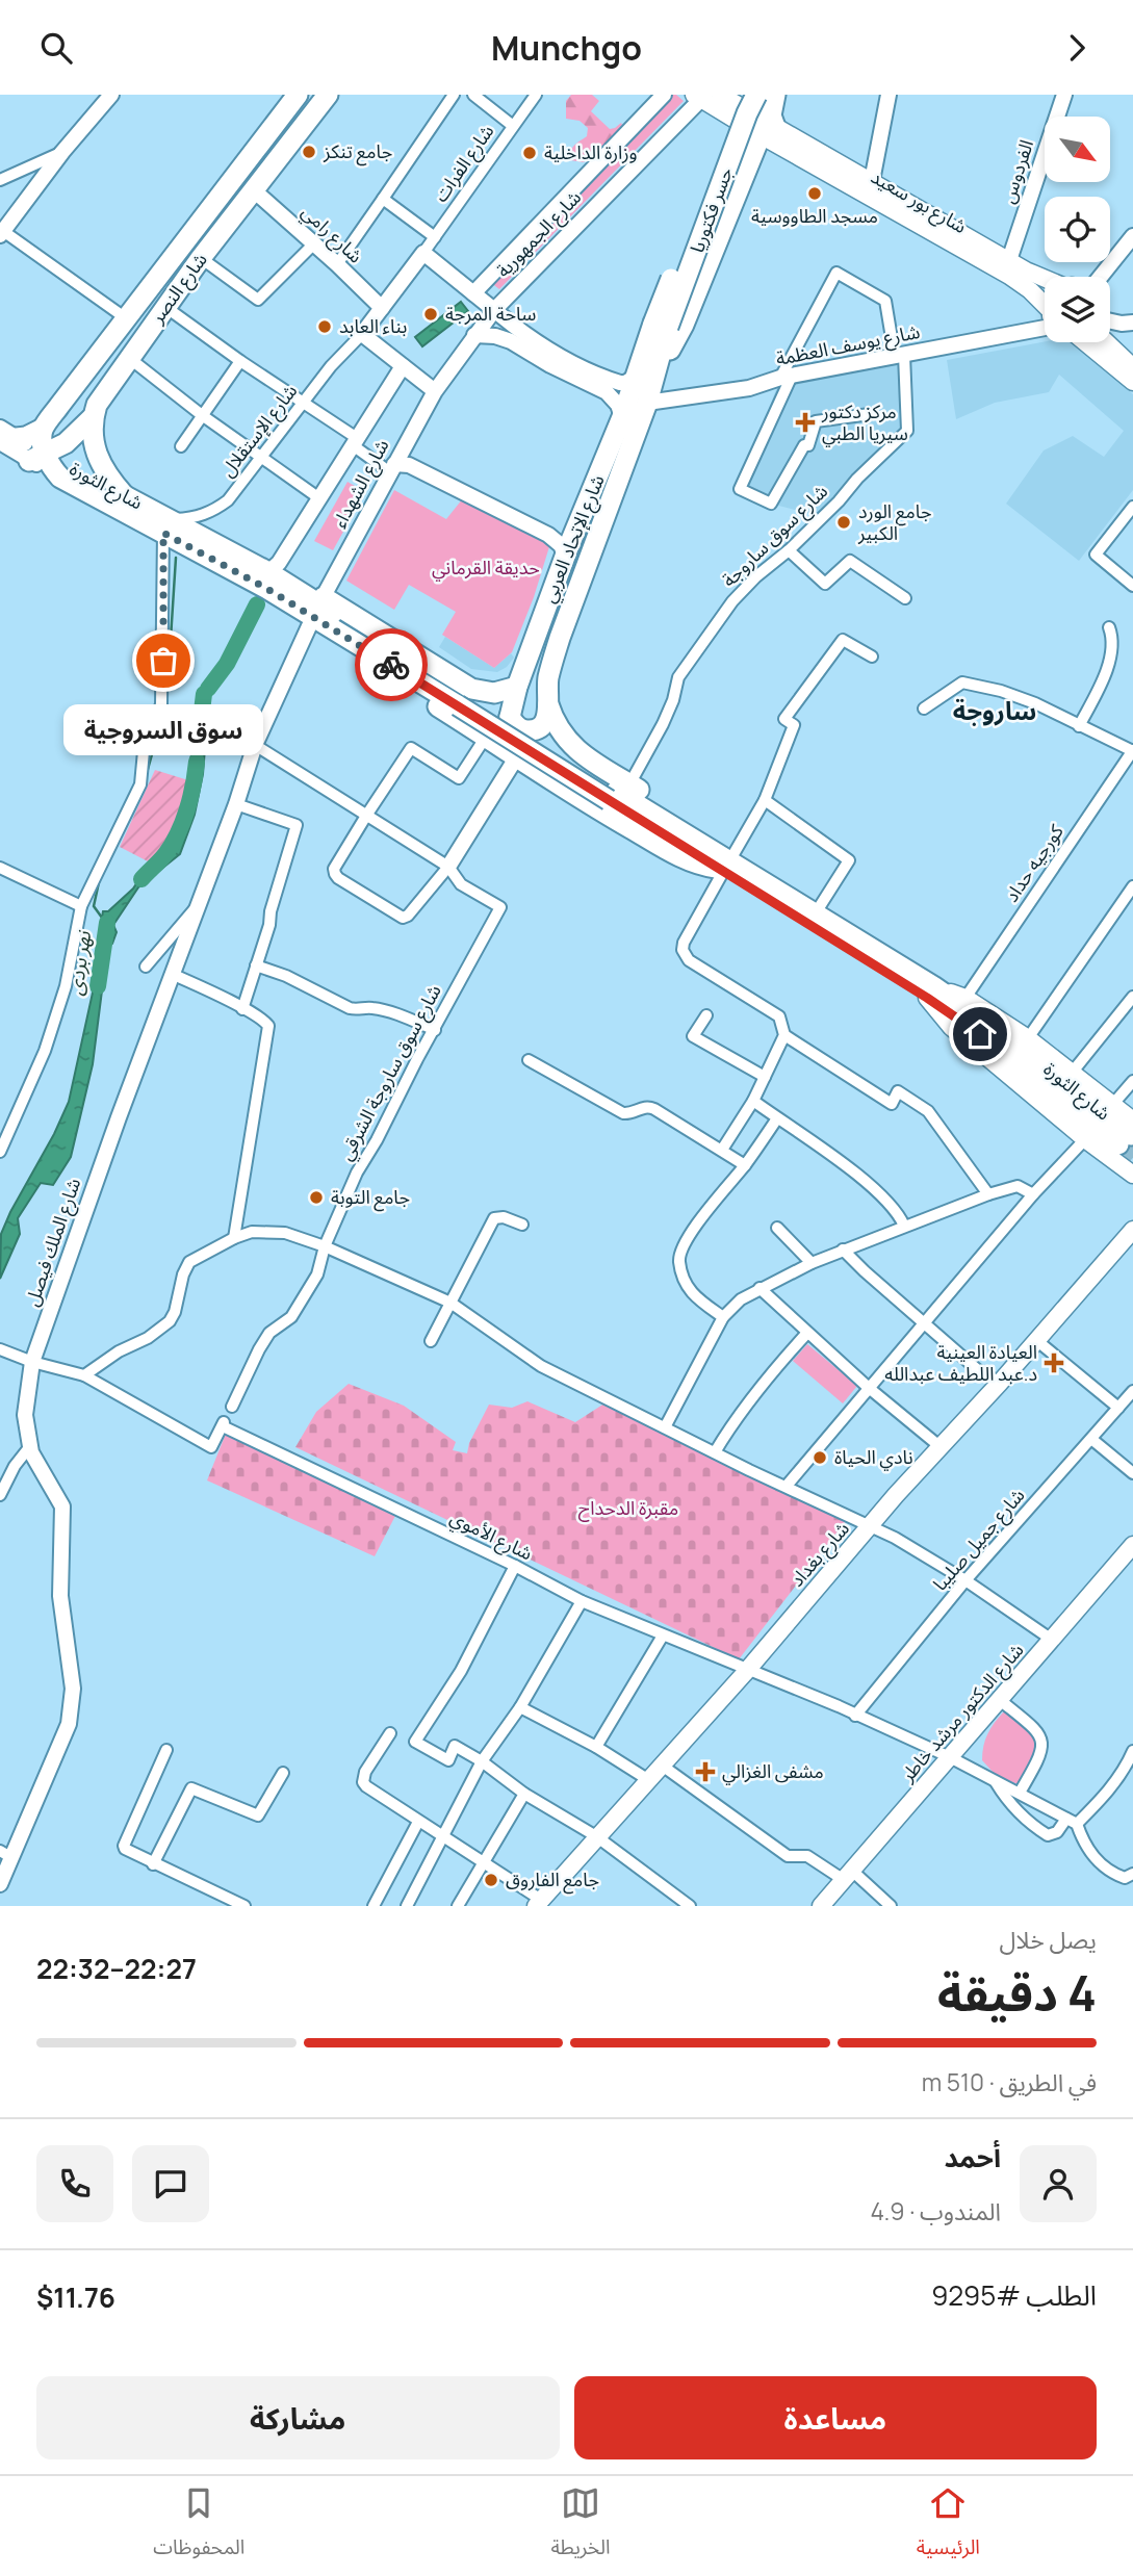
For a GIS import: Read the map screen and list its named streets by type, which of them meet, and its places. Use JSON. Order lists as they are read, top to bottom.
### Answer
{
  "streets": {
    "highway": [
      "جسر فكتوريا",
      "شارع النصر",
      "شارع الثورة",
      "شارع الإتحاد العربي"
    ],
    "main road": [
      "الفردوس",
      "شارع بور سعيد",
      "شارع رامي",
      "شارع الجمهورية",
      "شارع يوسف العظمة",
      "شارع الشهداء",
      "شارع الملك فيصل",
      "شارع بغداد",
      "شارع الدكتور مرشد خاطر"
    ],
    "street": [
      "شارع الفرات",
      "شارع الإستقلال",
      "شارع سوق ساروجة",
      "كورجيه حداد",
      "شارع سوق ساروجة الشرقي",
      "شارع الأموي",
      "شارع جميل صليبا"
    ]
  },
  "crossings": [
    ["الفردوس", "شارع بور سعيد"],
    ["جسر فكتوريا", "شارع الإتحاد العربي"],
    ["شارع رامي", "شارع النصر"],
    ["شارع الجمهورية", "شارع يوسف العظمة"],
    ["شارع يوسف العظمة", "شارع سوق ساروجة"],
    ["شارع يوسف العظمة", "شارع الإتحاد العربي"],
    ["شارع الإستقلال", "شارع الثورة"],
    ["شارع الثورة", "شارع سوق ساروجة"],
    ["شارع الأموي", "شارع جميل صليبا"],
    ["شارع الأموي", "شارع بغداد"],
    ["شارع الأموي", "شارع الدكتور مرشد خاطر"]
  ],
  "districts": ["ساروجة"],
  "water": ["نهر بردى"],
  "parks": ["حديقة القرماني", "مقبرة الدحداح"],
  "places": {
    "other": [
      "جامع تنكز",
      "وزارة الداخلية",
      "مسجد الطاووسية",
      "ساحة المرجة",
      "بناء العابد",
      "جامع الورد الكبير",
      "سوق السروجية",
      "جامع التوبة",
      "نادي الحياة",
      "جامع الفاروق"
    ],
    "health": ["مركز دكتور سيريا الطبي", "العيادة العينية د.عبد اللطيف عبدالله", "مشفى الغزالي"]
  },
  "north": "bottom right",
  "page": {
    "header": "Munchgo",
    "bubble": "سوق السروجية",
    "heading": ["4 دقيقة", "يصل خلال", "22:27–22:32"],
    "panel": [
      "أحمد",
      "المندوب · 4.9",
      "الطلب #9295",
      "$11.76"
    ],
    "bar": "في الطريق · 510 m",
    "buttons": ["مساعدة", "مشاركة"],
    "tabs": ["الرئيسية", "الخريطة", "المحفوظات"]
  }
}
